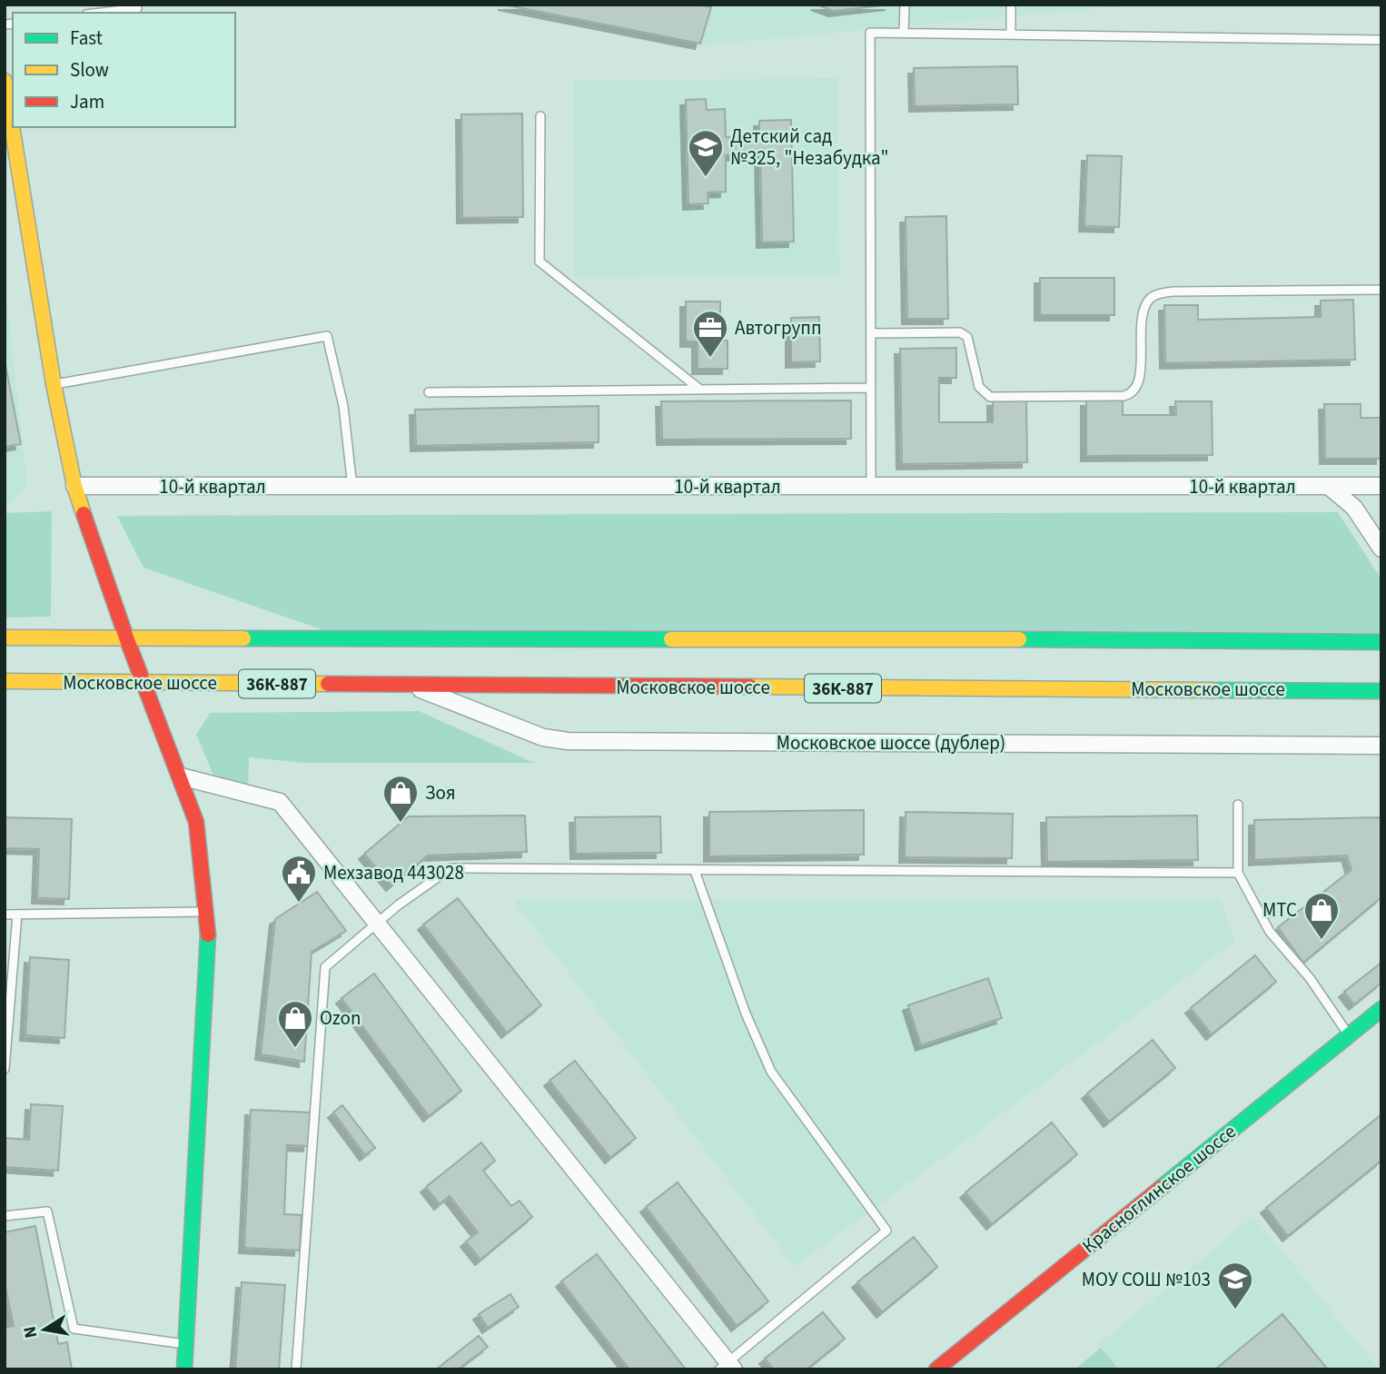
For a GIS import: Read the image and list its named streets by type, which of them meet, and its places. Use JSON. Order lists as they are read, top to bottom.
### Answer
{
  "streets": {
    "main road": ["Московское шоссе", "36К-887", "Красноглинское шоссе"],
    "street": ["10-й квартал", "Московское шоссе (дублер)"]
  },
  "crossings": [
    ["Московское шоссе", "Московское шоссе (дублер)"]
  ],
  "places": {
    "school or university": ["Детский сад №325, \"Незабудка\"", "МОУ СОШ №103"],
    "office": ["Автогрупп"],
    "shop": ["Зоя", "МТС", "Ozon"],
    "public building": ["Мехзавод 443028"]
  },
  "legend": ["Fast", "Slow", "Jam"],
  "north": "left"
}
